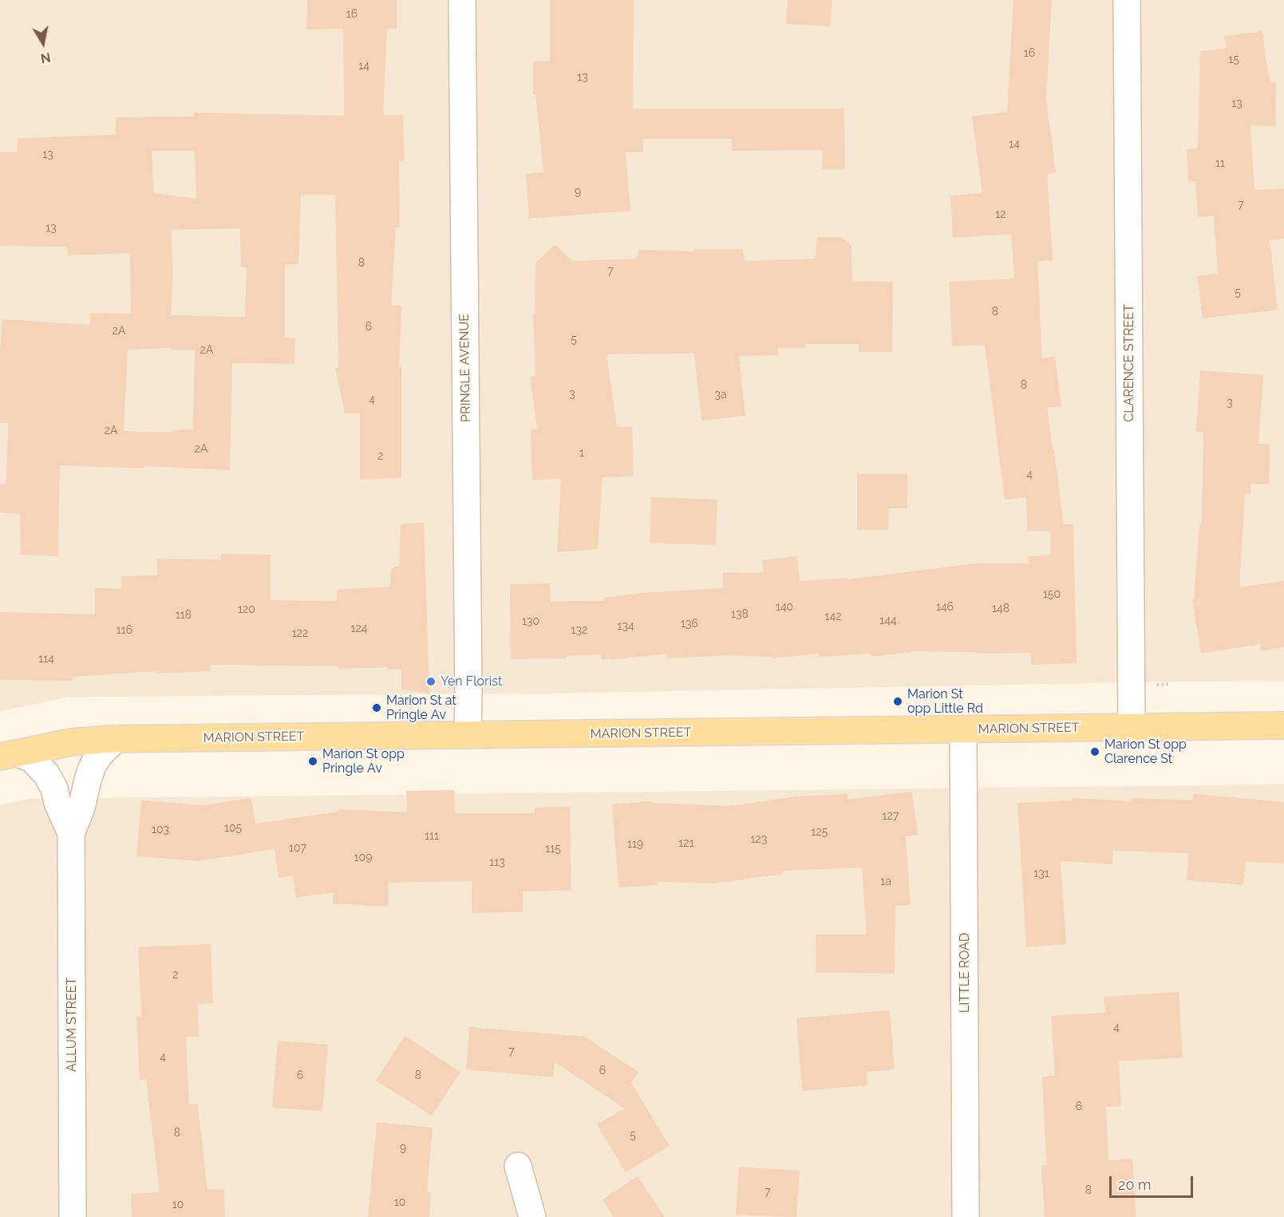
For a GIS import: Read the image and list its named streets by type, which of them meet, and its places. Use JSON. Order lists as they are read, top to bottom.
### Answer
{
  "streets": {
    "main road": ["MARION STREET"],
    "street": [
      "CLARENCE STREET",
      "PRINGLE AVENUE",
      "LITTLE ROAD",
      "ALLUM STREET"
    ]
  },
  "crossings": [
    ["CLARENCE STREET", "MARION STREET"],
    ["PRINGLE AVENUE", "MARION STREET"],
    ["MARION STREET", "LITTLE ROAD"],
    ["MARION STREET", "ALLUM STREET"]
  ],
  "places": [
    "Yen Florist",
    "Marion St opp Little Rd",
    "Marion St at Pringle Av",
    "Marion St opp Clarence St",
    "Marion St opp Pringle Av"
  ],
  "house_numbers": [
    "16",
    "16",
    "15",
    "14",
    "13",
    "13",
    "14",
    "13",
    "11",
    "9",
    "7",
    "12",
    "13",
    "8",
    "7",
    "5",
    "8",
    "6",
    "2A",
    "5",
    "2A",
    "8",
    "3",
    "3a",
    "4",
    "3",
    "2A",
    "2A",
    "1",
    "2",
    "4",
    "150",
    "140",
    "146",
    "148",
    "120",
    "138",
    "118",
    "142",
    "144",
    "130",
    "136",
    "134",
    "124",
    "116",
    "132",
    "122",
    "114",
    "127",
    "105",
    "103",
    "125",
    "111",
    "123",
    "121",
    "119",
    "107",
    "115",
    "109",
    "113",
    "131",
    "1a",
    "2",
    "4",
    "7",
    "4",
    "6",
    "6",
    "8",
    "6",
    "8",
    "5",
    "9",
    "8",
    "7",
    "10",
    "10"
  ],
  "scale_bar": "20 m",
  "north": "bottom"
}
